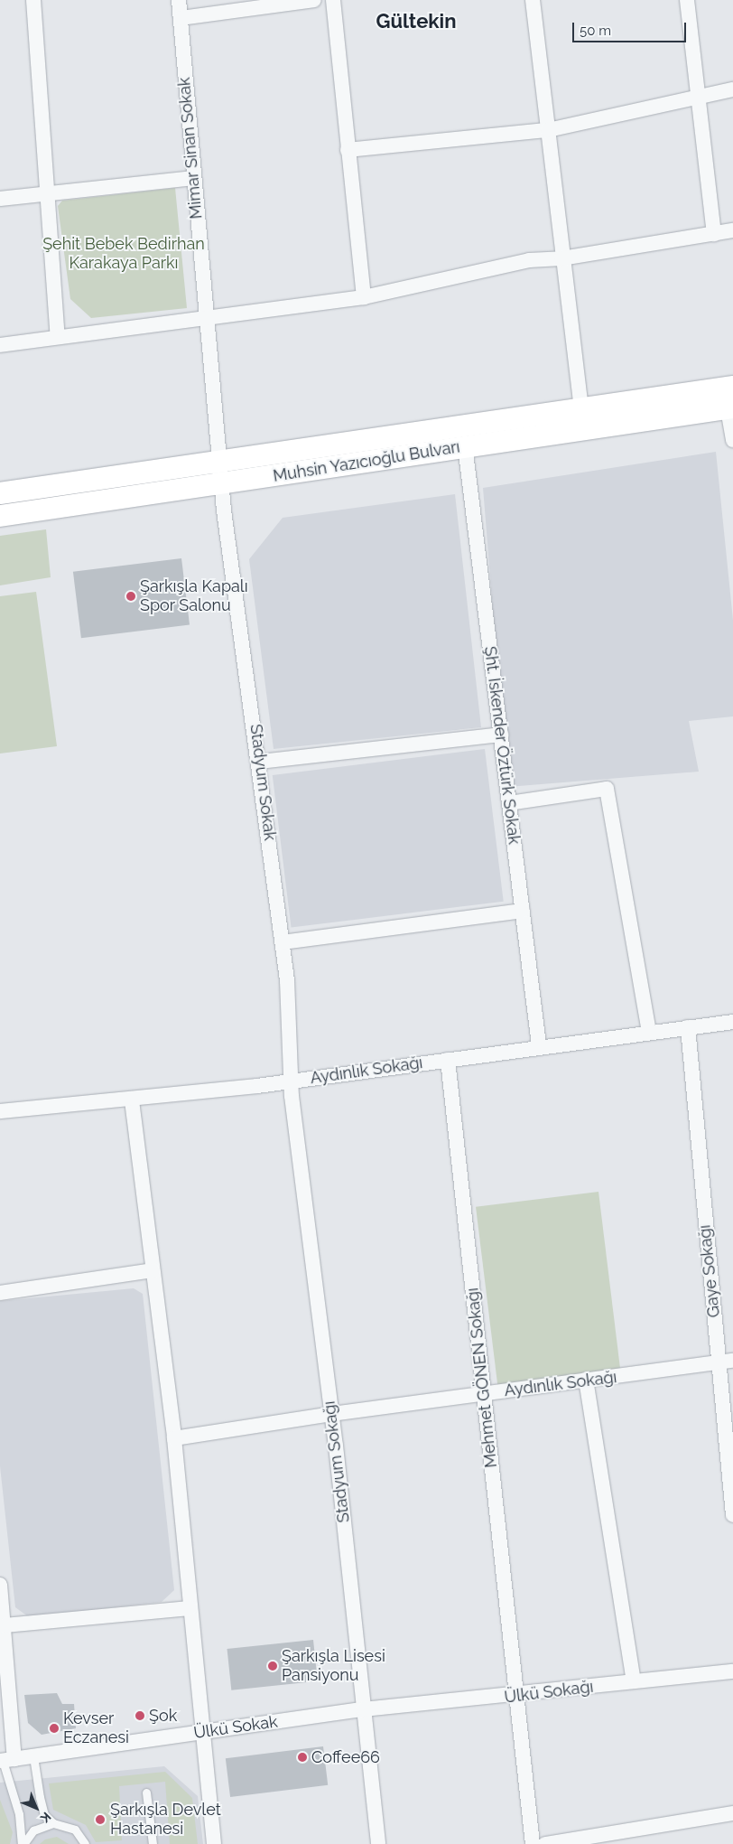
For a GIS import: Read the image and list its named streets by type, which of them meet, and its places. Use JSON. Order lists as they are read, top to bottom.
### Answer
{
  "streets": {
    "main road": ["Muhsin Yazıcıoğlu Bulvarı"],
    "street": [
      "Mimar Sinan Sokak",
      "Şht. İskender Öztürk Sokak",
      "Stadyum Sokak",
      "Aydınlık Sokağı",
      "Gaye Sokağı",
      "Mehmet GÖNEN Sokağı",
      "Stadyum Sokağı",
      "Ülkü Sokağı",
      "Ülkü Sokak"
    ]
  },
  "crossings": [
    ["Mimar Sinan Sokak", "Muhsin Yazıcıoğlu Bulvarı"],
    ["Mimar Sinan Sokak", "Stadyum Sokak"],
    ["Muhsin Yazıcıoğlu Bulvarı", "Şht. İskender Öztürk Sokak"],
    ["Muhsin Yazıcıoğlu Bulvarı", "Stadyum Sokak"],
    ["Şht. İskender Öztürk Sokak", "Aydınlık Sokağı"],
    ["Stadyum Sokak", "Aydınlık Sokağı"],
    ["Stadyum Sokak", "Stadyum Sokağı"],
    ["Aydınlık Sokağı", "Gaye Sokağı"],
    ["Aydınlık Sokağı", "Mehmet GÖNEN Sokağı"],
    ["Aydınlık Sokağı", "Stadyum Sokağı"],
    ["Mehmet GÖNEN Sokağı", "Ülkü Sokağı"],
    ["Stadyum Sokağı", "Ülkü Sokağı"],
    ["Stadyum Sokağı", "Ülkü Sokak"],
    ["Ülkü Sokağı", "Ülkü Sokak"]
  ],
  "districts": ["Gültekin"],
  "parks": ["Şehit Bebek Bedirhan Karakaya Parkı"],
  "places": [
    "Şarkışla Kapalı Spor Salonu",
    "Şarkışla Lisesi Pansiyonu",
    "Şok",
    "Kevser Eczanesi",
    "Coffee66",
    "Şarkışla Devlet Hastanesi"
  ],
  "scale_bar": "50 m",
  "north": "bottom right"
}
